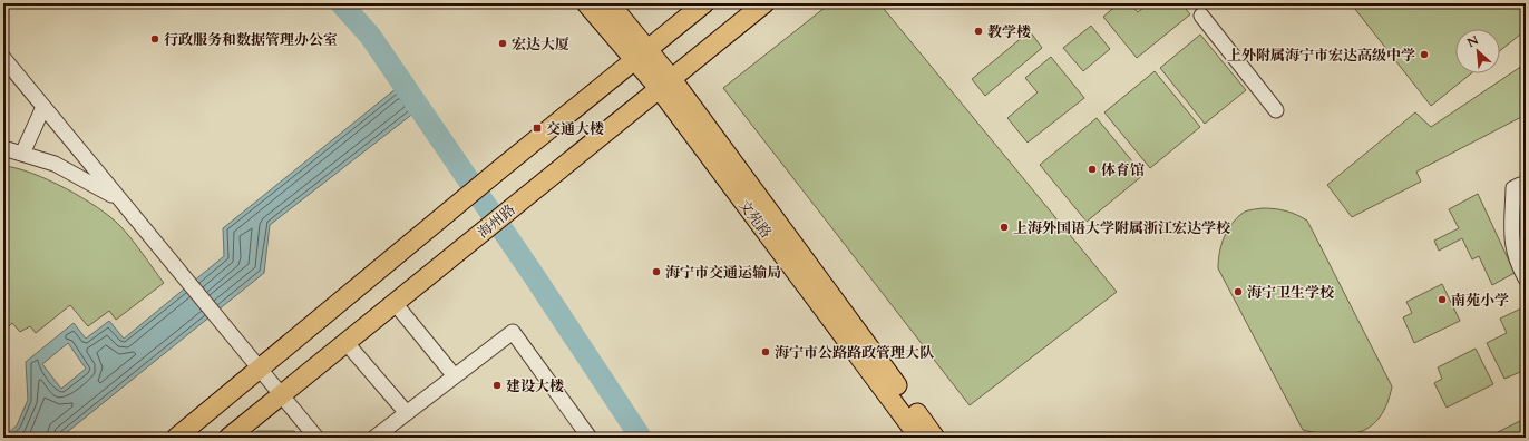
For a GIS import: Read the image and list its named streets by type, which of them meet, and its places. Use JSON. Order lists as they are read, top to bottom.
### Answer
{
  "streets": {
    "main road": ["文苑路", "海州路"]
  },
  "crossings": [
    ["文苑路", "海州路"]
  ],
  "places": {
    "other": [
      "教学楼",
      "行政服务和数据管理办公室",
      "宏达大厦",
      "上外附属海宁市宏达高级中学",
      "体育馆",
      "上海外国语大学附属浙江宏达学校",
      "海宁市交通运输局",
      "海宁卫生学校",
      "南苑小学",
      "海宁市公路路政管理大队",
      "建设大楼"
    ],
    "transit": ["交通大楼"]
  },
  "north": "top left"
}
